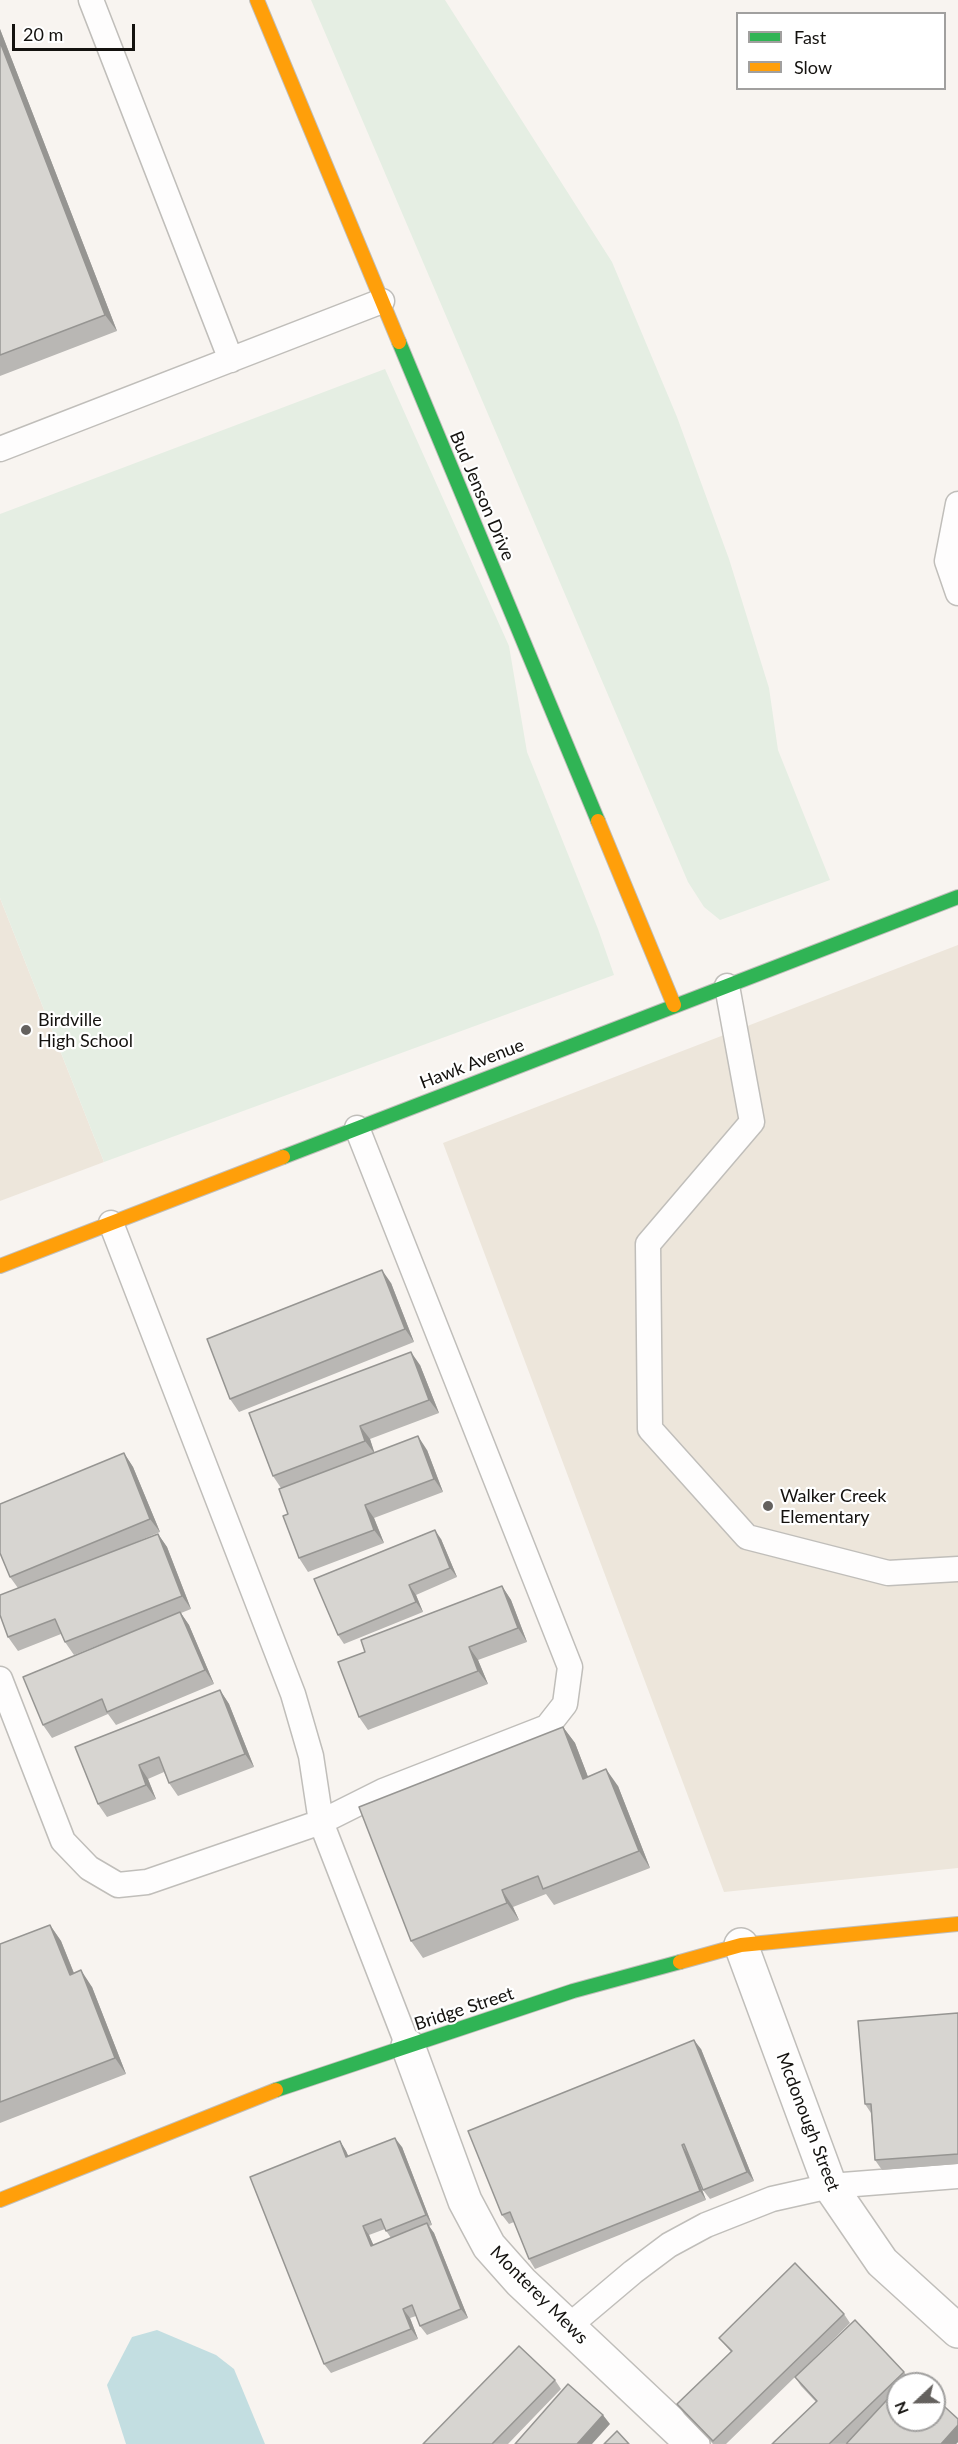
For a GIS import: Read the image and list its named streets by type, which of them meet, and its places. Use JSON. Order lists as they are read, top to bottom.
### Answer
{
  "streets": {
    "street": [
      "Bud Jenson Drive",
      "Hawk Avenue",
      "Bridge Street",
      "Mcdonough Street",
      "Monterey Mews"
    ]
  },
  "crossings": [
    ["Bud Jenson Drive", "Hawk Avenue"],
    ["Bridge Street", "Mcdonough Street"],
    ["Bridge Street", "Monterey Mews"]
  ],
  "places": ["Birdville High School", "Walker Creek Elementary"],
  "legend": ["Fast", "Slow"],
  "scale_bar": "20 m",
  "north": "left"
}
